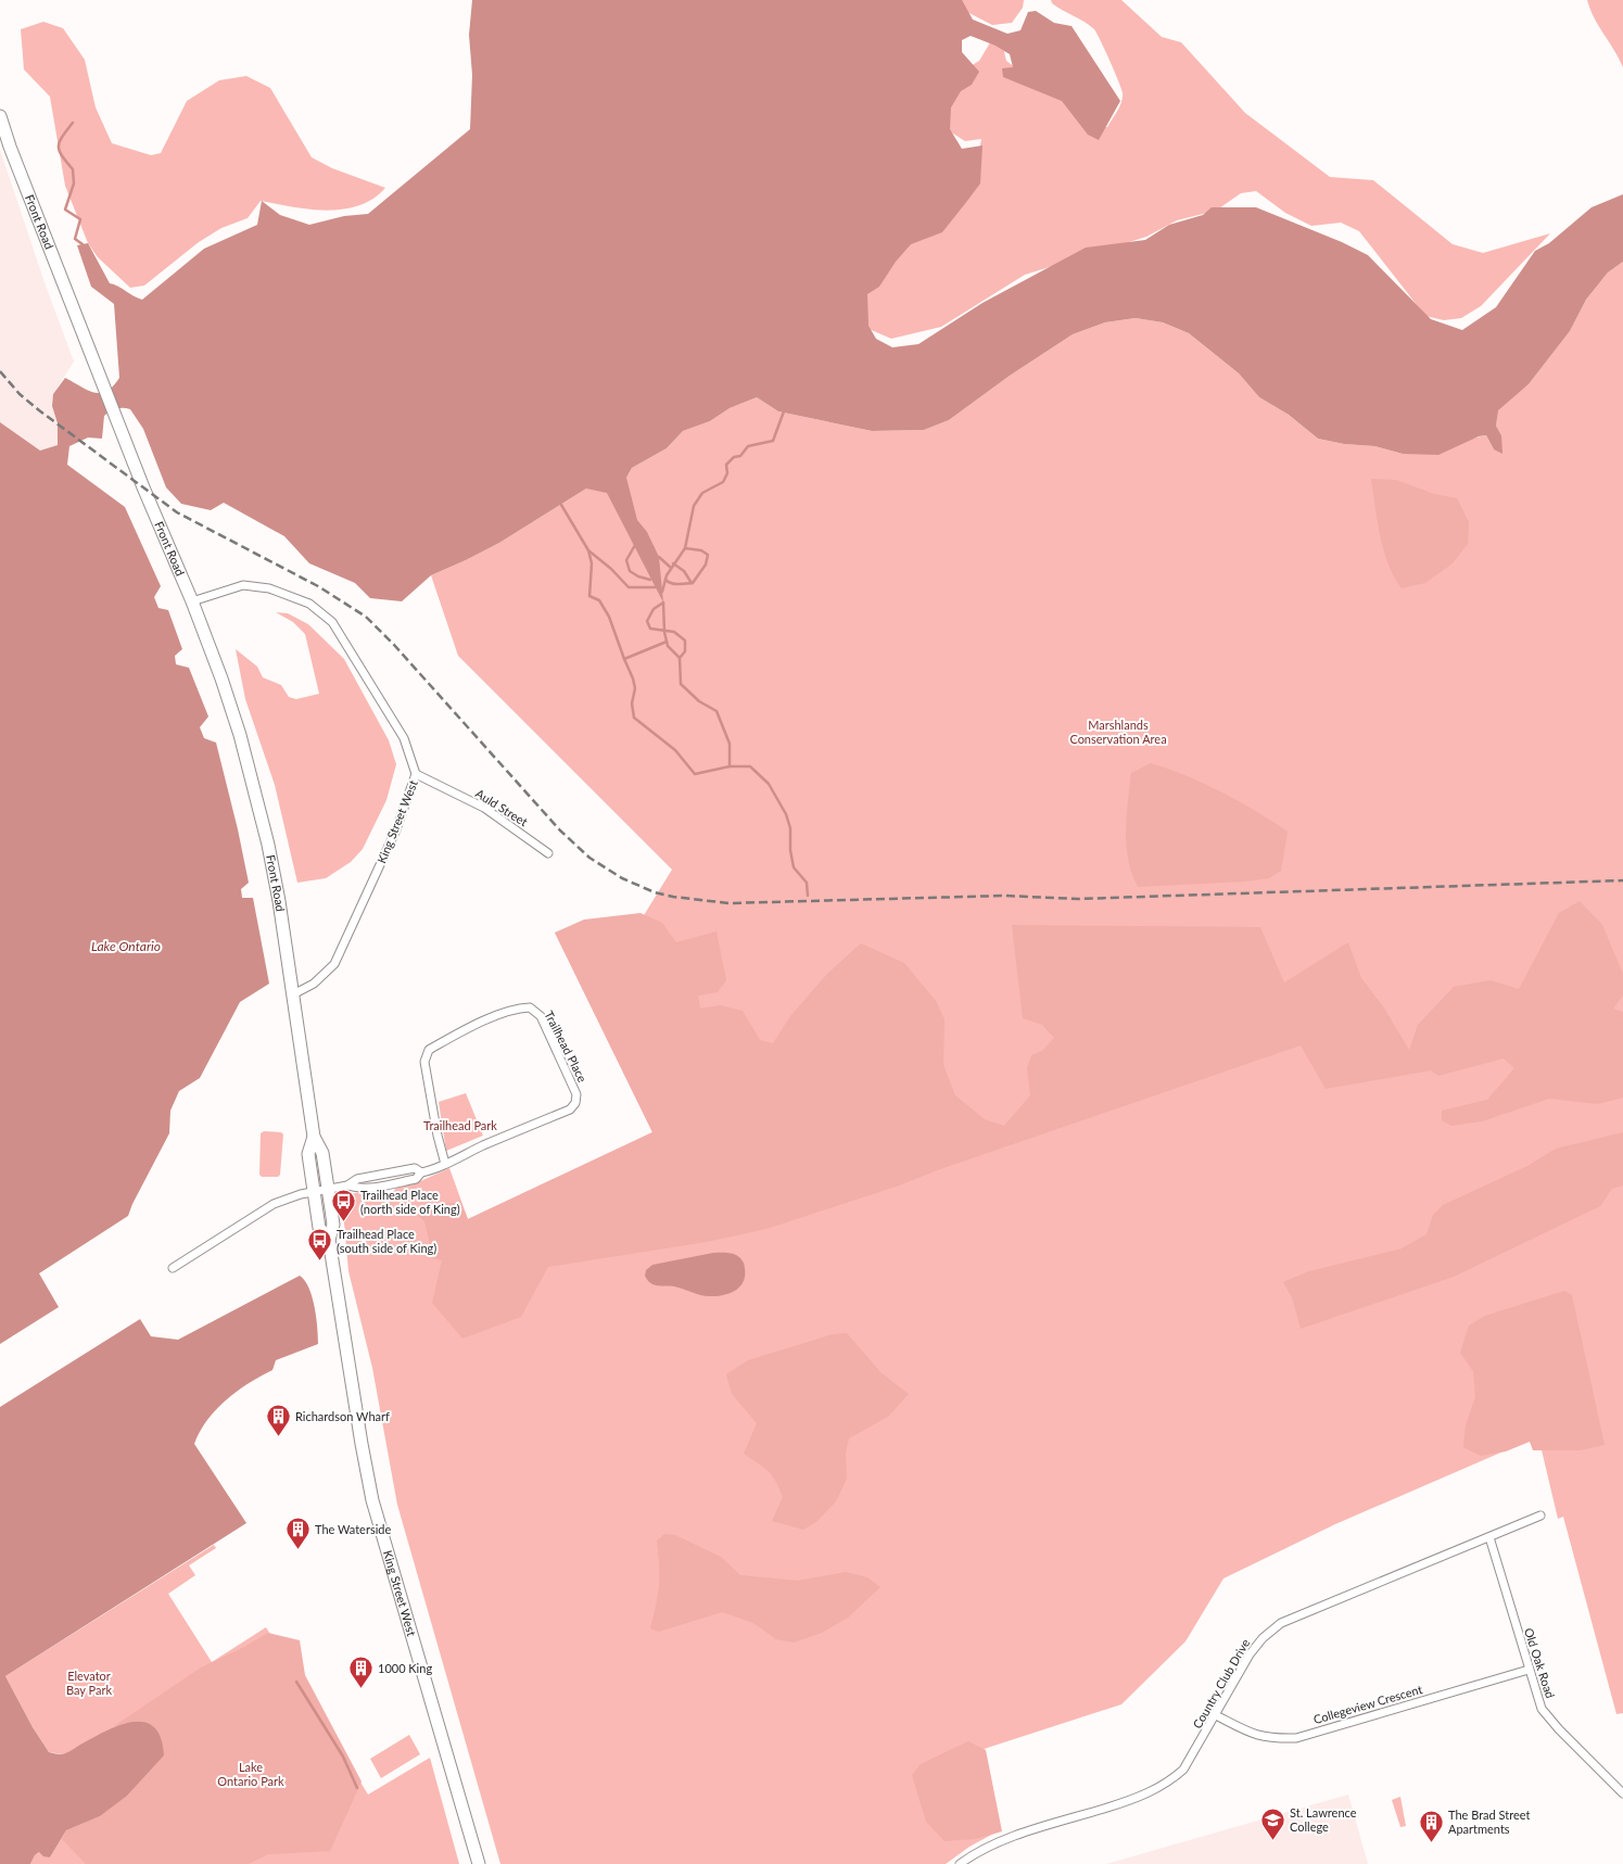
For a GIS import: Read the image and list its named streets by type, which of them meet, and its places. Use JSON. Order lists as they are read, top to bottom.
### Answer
{
  "streets": {
    "main road": ["Front Road", "King Street West"],
    "street": [
      "Auld Street",
      "Trailhead Place",
      "Old Oak Road",
      "Country Club Drive",
      "Collegeview Crescent"
    ]
  },
  "crossings": [
    ["Front Road", "King Street West"],
    ["Auld Street", "King Street West"],
    ["King Street West", "Trailhead Place"],
    ["Old Oak Road", "Country Club Drive"],
    ["Old Oak Road", "Collegeview Crescent"],
    ["Country Club Drive", "Collegeview Crescent"]
  ],
  "water": ["Lake Ontario"],
  "parks": [
    "Marshlands Conservation Area",
    "Trailhead Park",
    "Elevator Bay Park",
    "Lake Ontario Park"
  ],
  "places": {
    "bus stop": ["Trailhead Place (north side of King)", "Trailhead Place (south side of King)"],
    "building": [
      "Richardson Wharf",
      "The Waterside",
      "1000 King",
      "The Brad Street Apartments"
    ],
    "school or university": ["St. Lawrence College"]
  }
}
